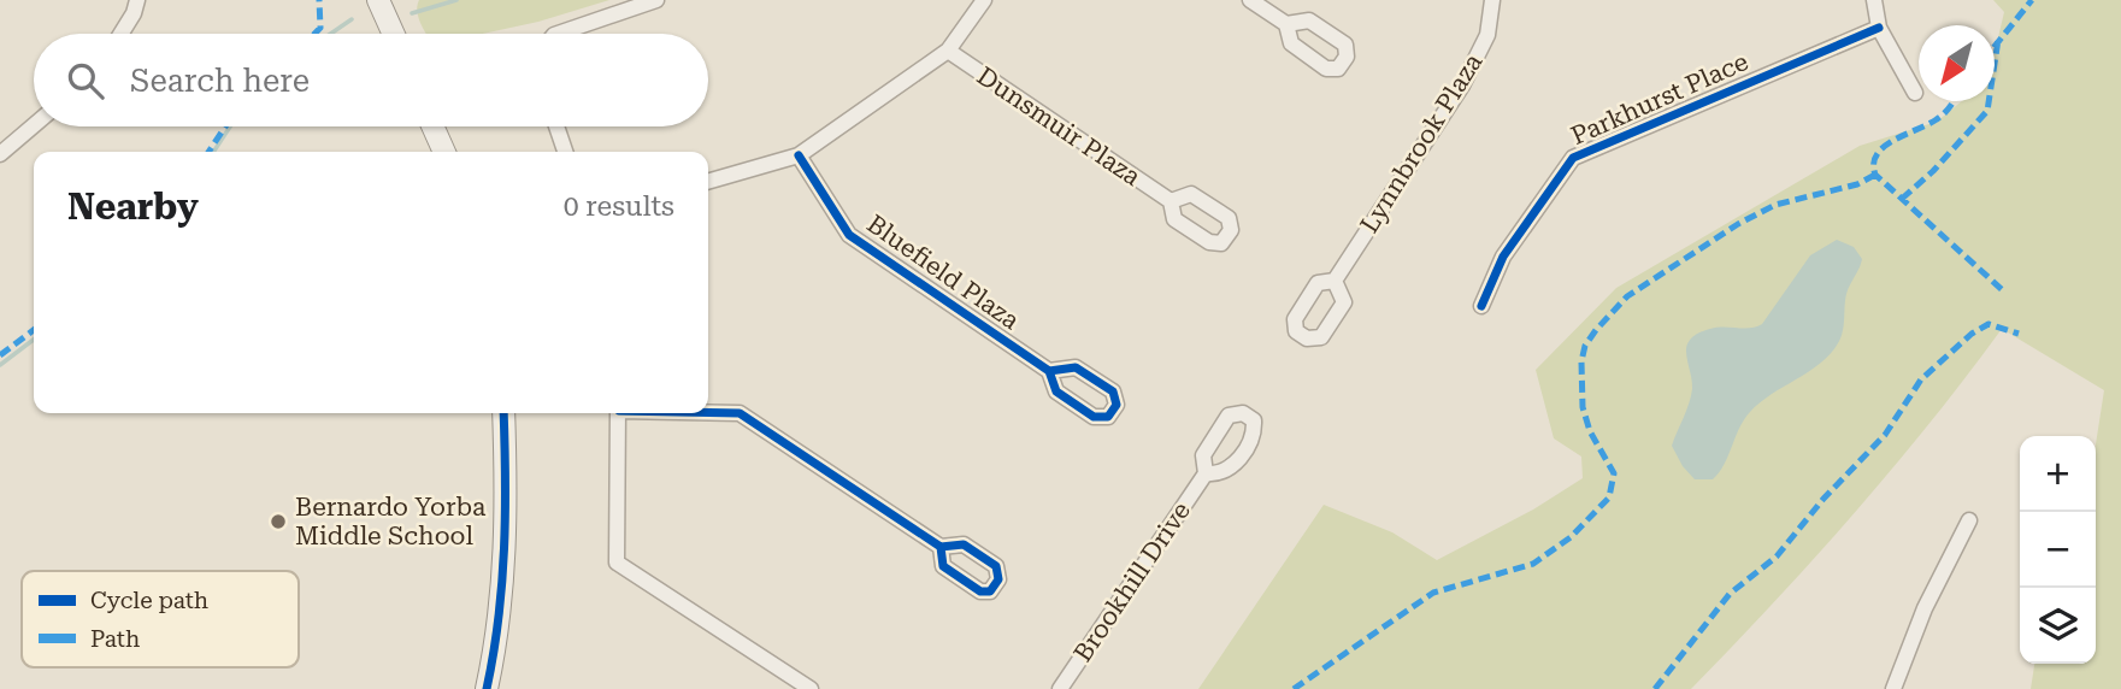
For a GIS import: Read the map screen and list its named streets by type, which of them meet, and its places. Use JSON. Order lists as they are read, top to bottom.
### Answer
{
  "streets": {
    "street": [
      "Parkhurst Place",
      "Dunsmuir Plaza",
      "Lynnbrook Plaza",
      "Bluefield Plaza",
      "Brookhill Drive"
    ]
  },
  "places": ["Bernardo Yorba Middle School"],
  "legend": ["Cycle path", "Path"],
  "north": "bottom left",
  "page": {
    "search": "Search here",
    "heading": ["Nearby", "0 results"],
    "map_buttons": ["+", "−"]
  }
}
